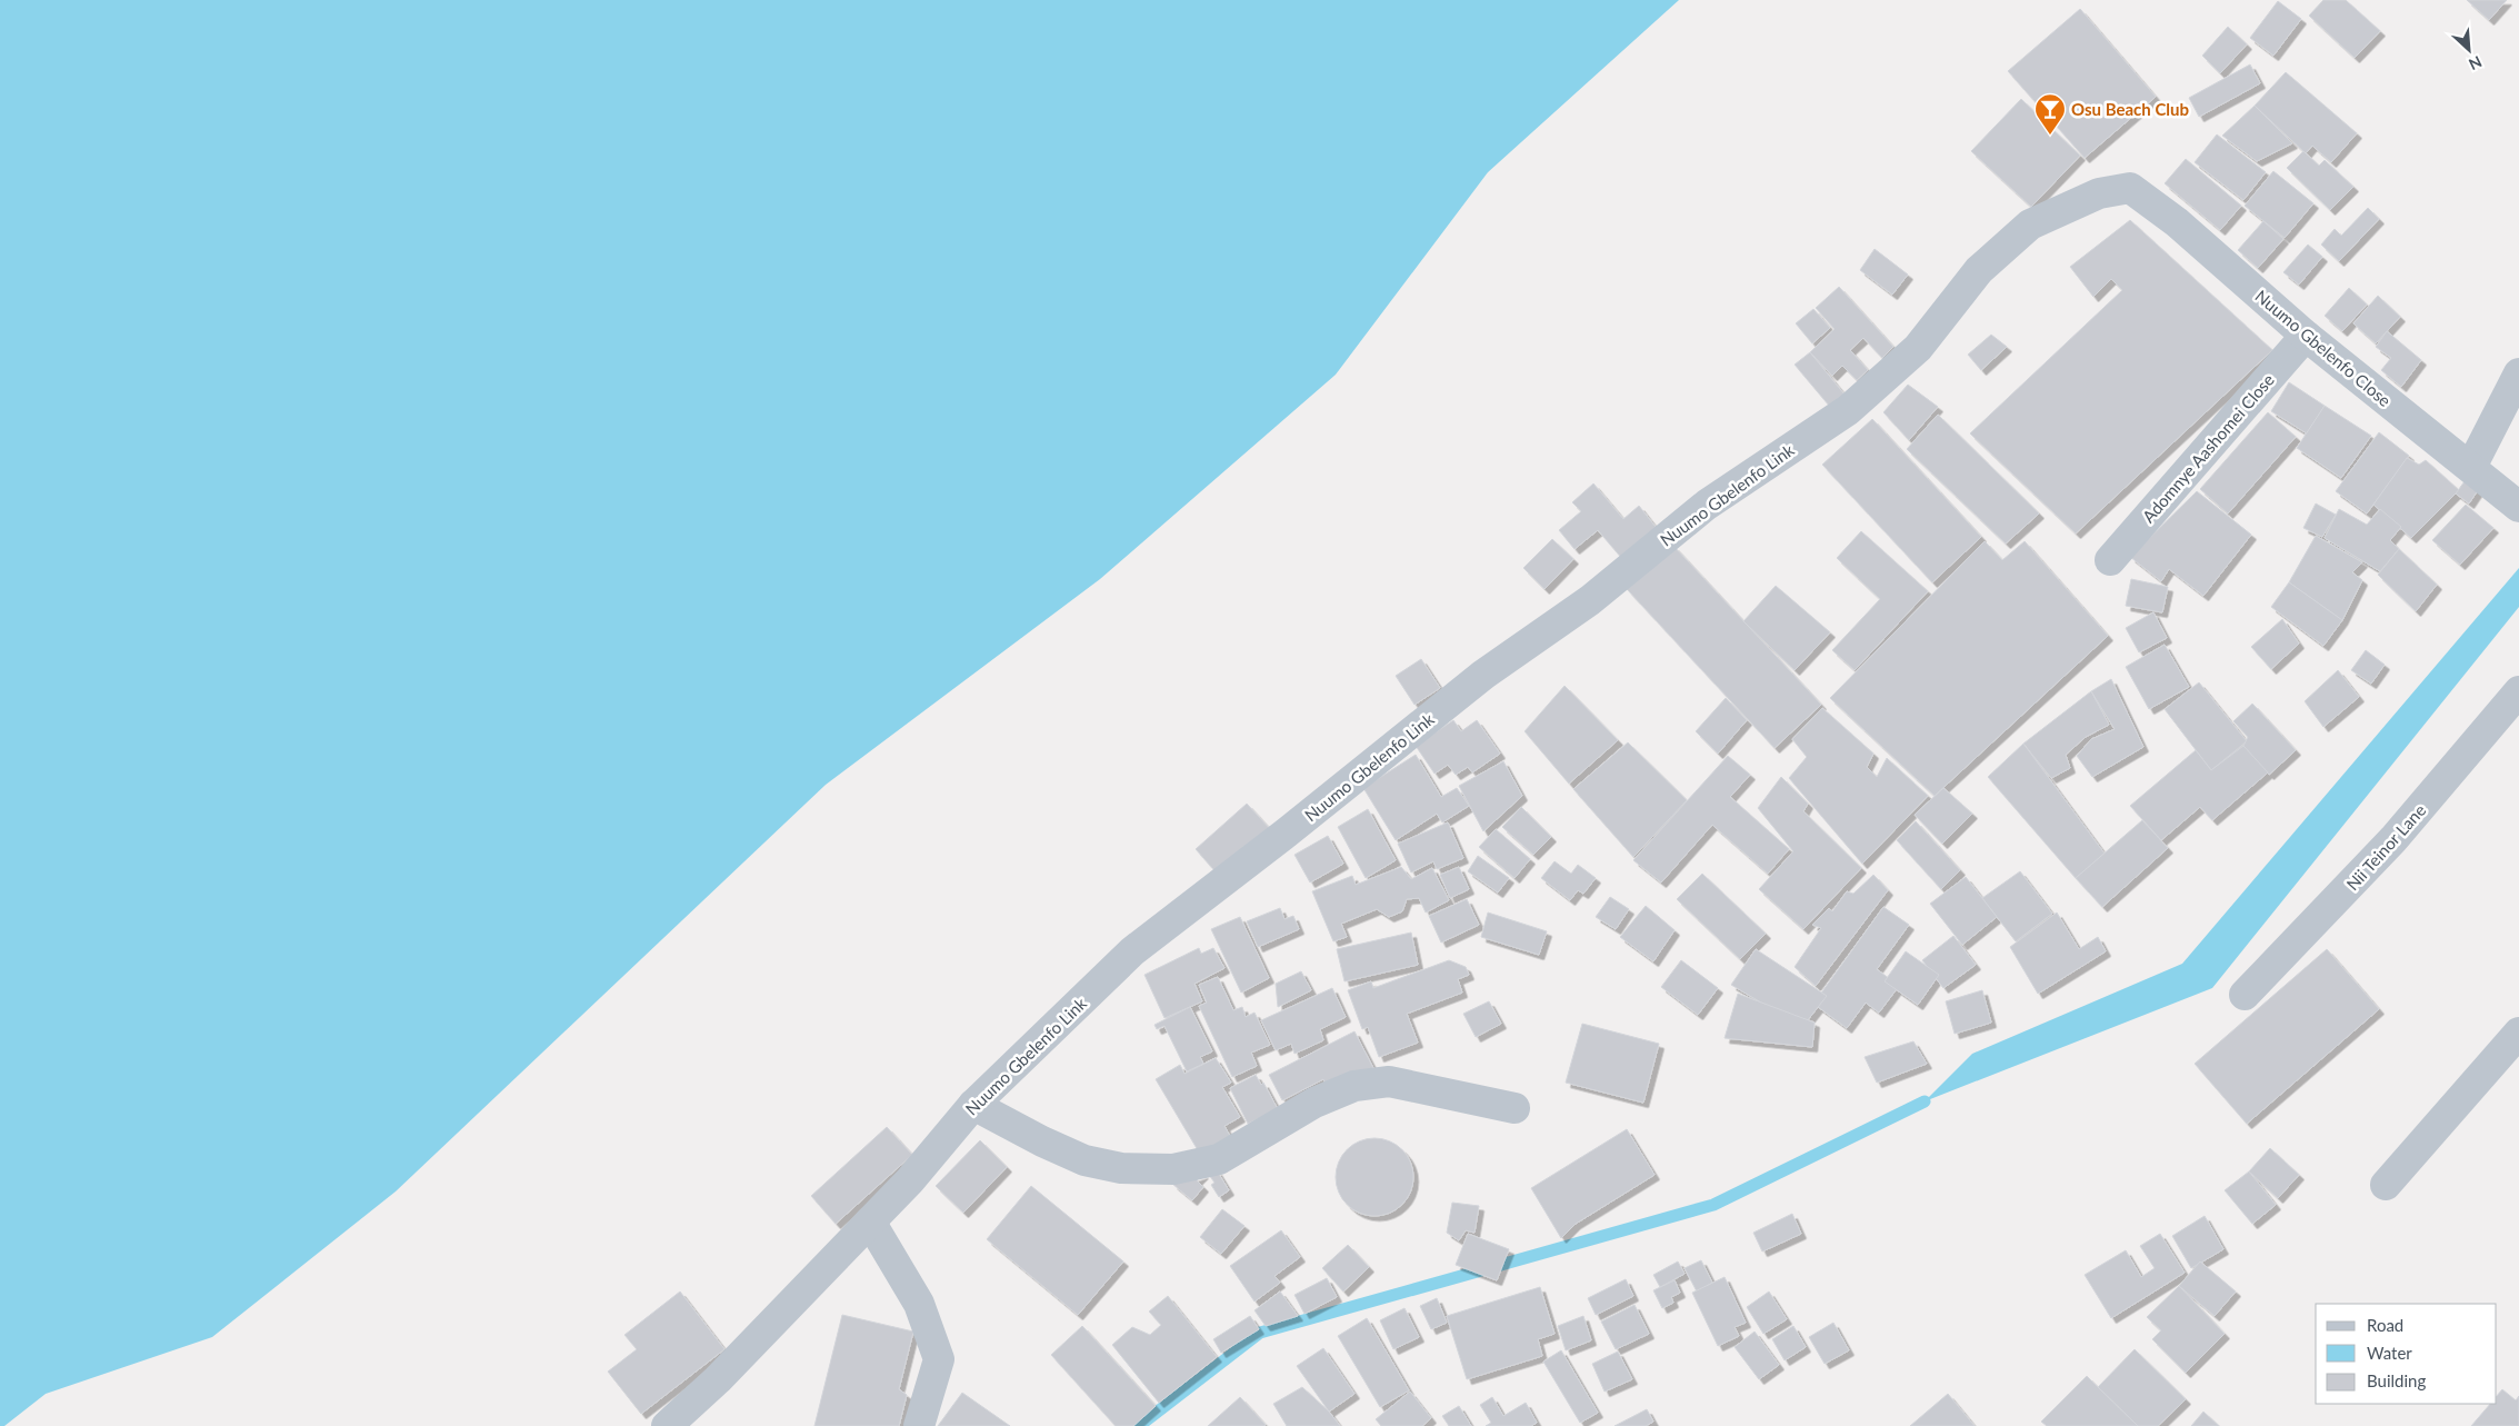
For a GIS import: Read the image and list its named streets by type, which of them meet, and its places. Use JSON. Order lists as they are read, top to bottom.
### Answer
{
  "streets": {
    "street": [
      "Nuumo Gbelenfo Close",
      "Adomnye Aashomei Close",
      "Nuumo Gbelenfo Link",
      "Nii Teinor Lane"
    ]
  },
  "crossings": [
    ["Nuumo Gbelenfo Close", "Adomnye Aashomei Close"],
    ["Nuumo Gbelenfo Close", "Nuumo Gbelenfo Link"]
  ],
  "places": {
    "bar": ["Osu Beach Club"]
  },
  "legend": ["Road", "Water", "Building"],
  "north": "bottom right"
}
